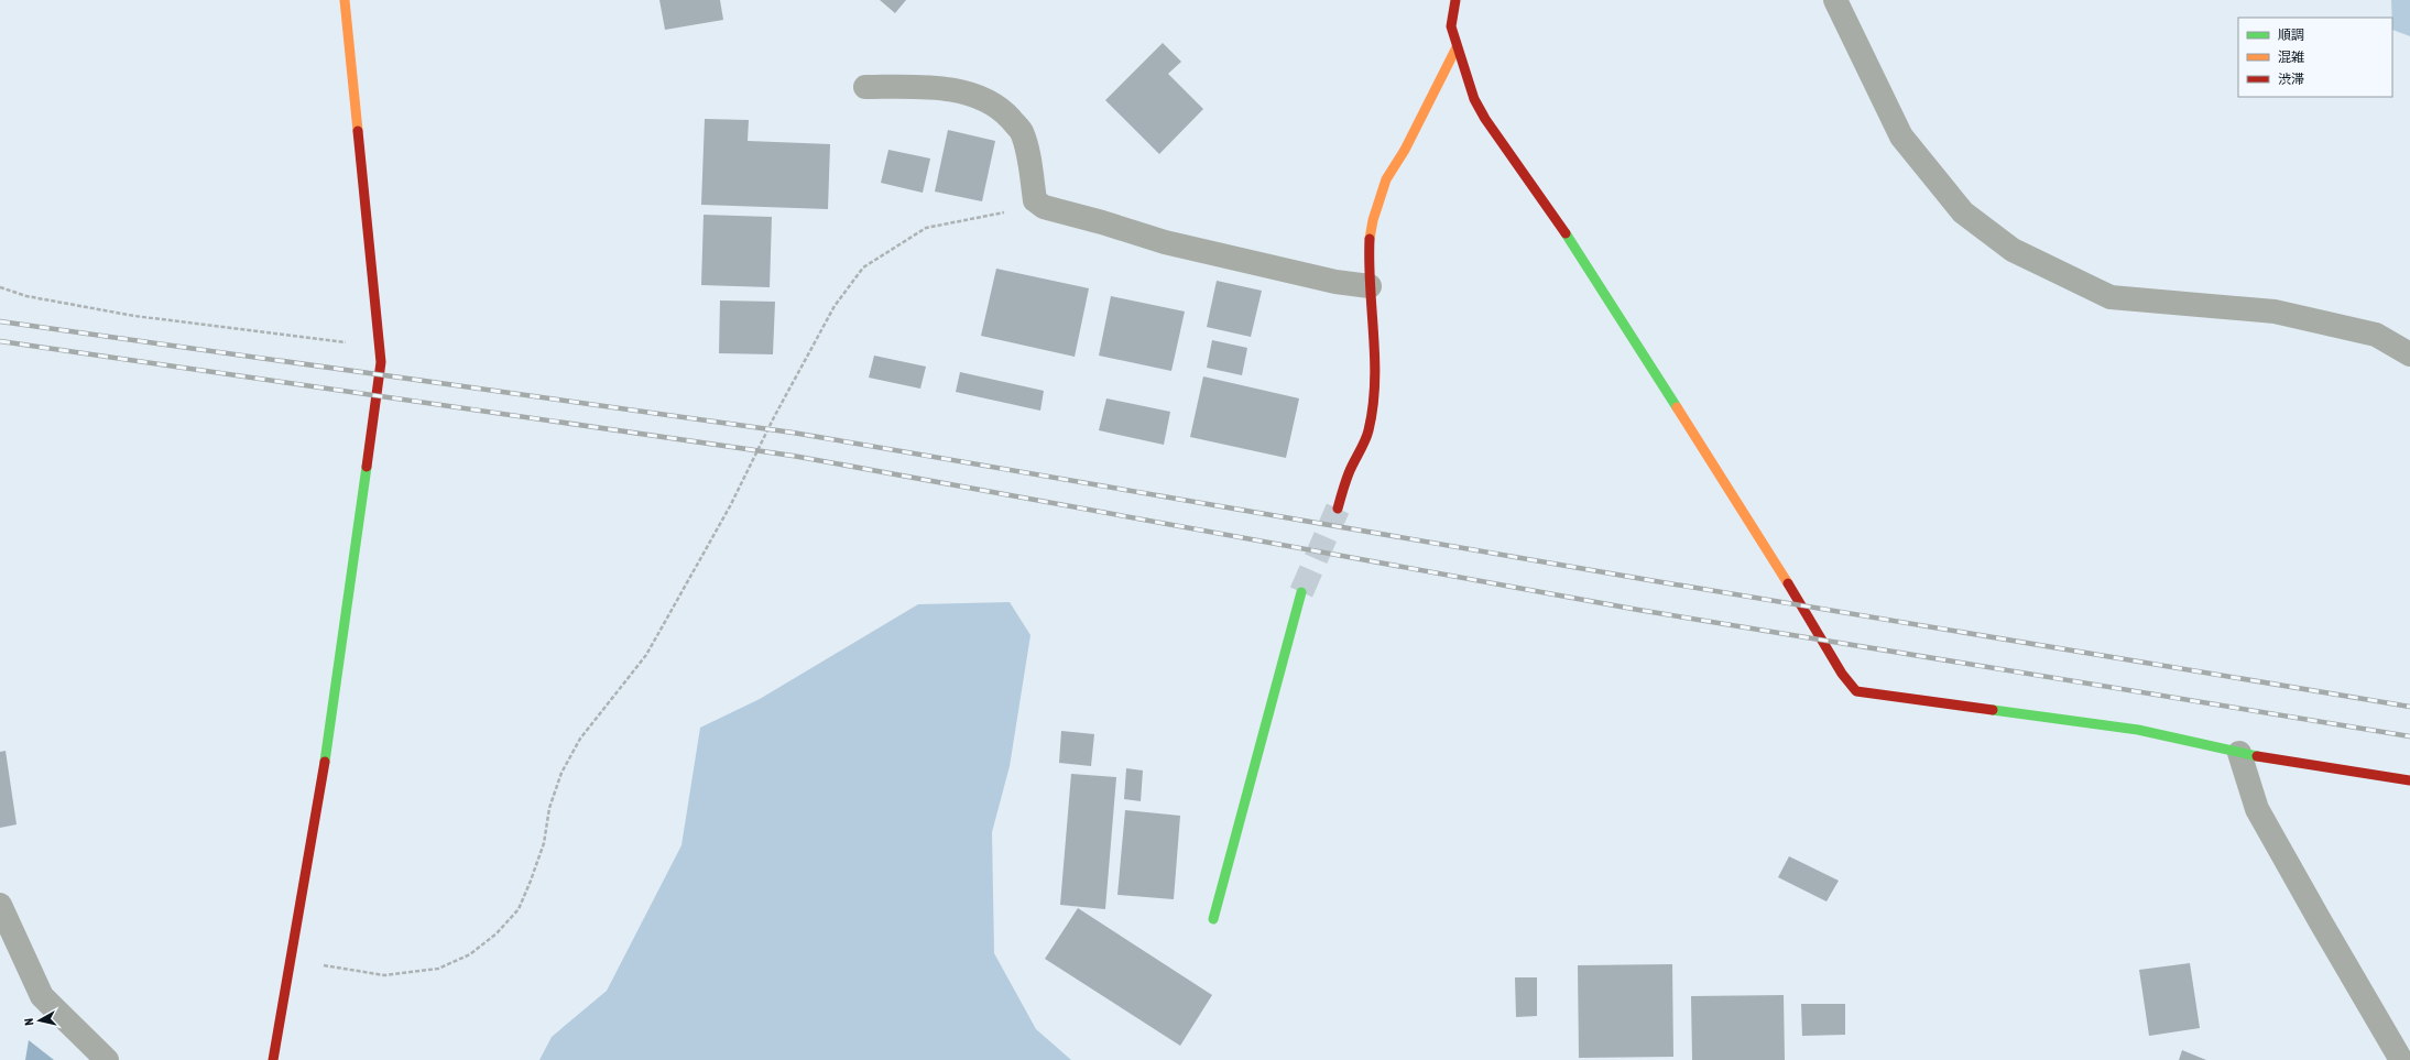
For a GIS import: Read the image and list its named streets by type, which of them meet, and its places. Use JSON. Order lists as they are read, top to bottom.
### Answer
{
  "legend": ["順調", "混雑", "渋滞"],
  "north": "left"
}
